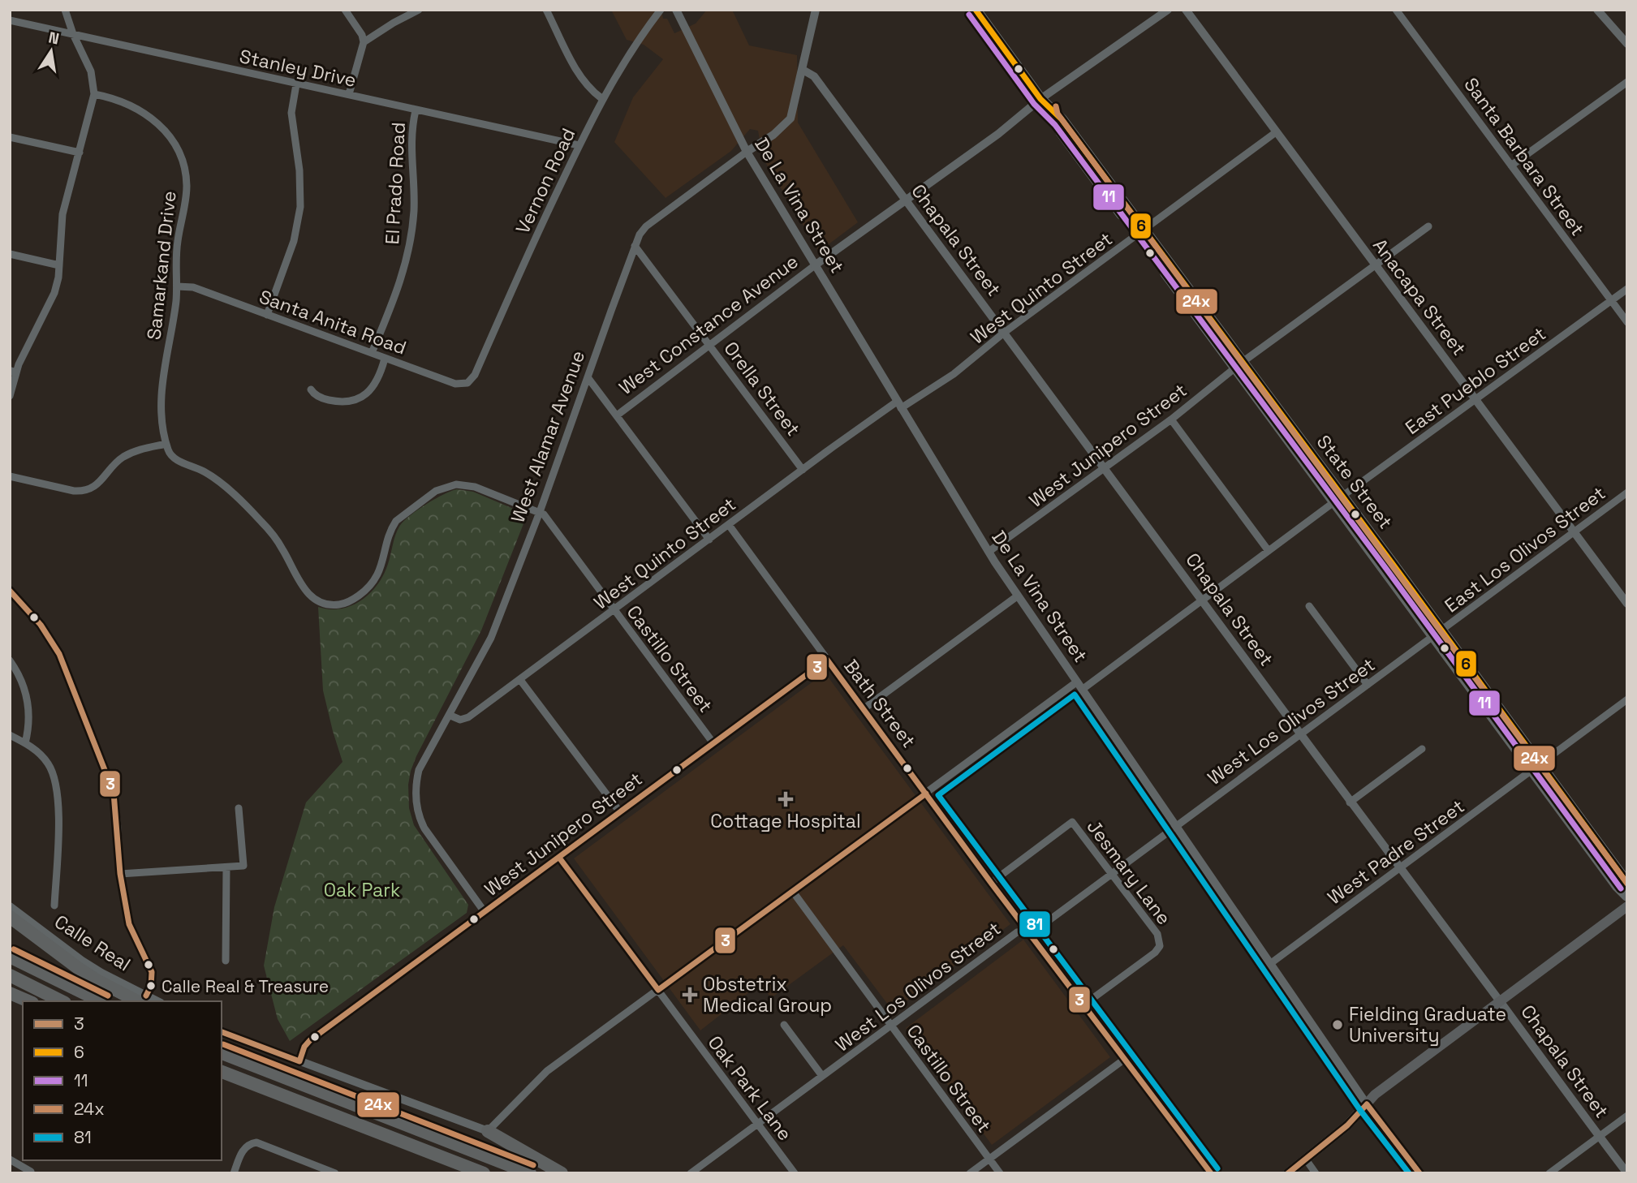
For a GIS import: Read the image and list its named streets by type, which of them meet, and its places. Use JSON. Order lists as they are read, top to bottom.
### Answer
{
  "streets": {
    "main road": ["State Street"],
    "street": [
      "Stanley Drive",
      "Santa Barbara Street",
      "Vernon Road",
      "El Prado Road",
      "De La Vina Street",
      "Chapala Street",
      "Samarkand Drive",
      "West Quinto Street",
      "Anacapa Street",
      "Santa Anita Road",
      "West Constance Avenue",
      "East Pueblo Street",
      "Orella Street",
      "West Alamar Avenue",
      "West Junipero Street",
      "East Los Olivos Street",
      "Castillo Street",
      "Bath Street",
      "West Los Olivos Street",
      "West Padre Street",
      "Jesmary Lane",
      "Calle Real",
      "Oak Park Lane"
    ]
  },
  "crossings": [
    ["Stanley Drive", "Vernon Road"],
    ["Stanley Drive", "El Prado Road"],
    ["Santa Barbara Street", "East Pueblo Street"],
    ["Vernon Road", "Santa Anita Road"],
    ["El Prado Road", "Santa Anita Road"],
    ["De La Vina Street", "West Quinto Street"],
    ["De La Vina Street", "West Constance Avenue"],
    ["De La Vina Street", "East Pueblo Street"],
    ["De La Vina Street", "West Alamar Avenue"],
    ["De La Vina Street", "West Junipero Street"],
    ["De La Vina Street", "West Los Olivos Street"],
    ["De La Vina Street", "West Padre Street"],
    ["Chapala Street", "West Quinto Street"],
    ["Chapala Street", "West Constance Avenue"],
    ["Chapala Street", "East Pueblo Street"],
    ["Chapala Street", "West Alamar Avenue"],
    ["Chapala Street", "West Junipero Street"],
    ["Chapala Street", "West Los Olivos Street"],
    ["Chapala Street", "West Padre Street"],
    ["Samarkand Drive", "Santa Anita Road"],
    ["West Quinto Street", "Anacapa Street"],
    ["West Quinto Street", "Orella Street"],
    ["West Quinto Street", "West Alamar Avenue"],
    ["West Quinto Street", "State Street"],
    ["West Quinto Street", "Castillo Street"],
    ["West Quinto Street", "Bath Street"],
    ["Anacapa Street", "East Pueblo Street"],
    ["Anacapa Street", "West Junipero Street"],
    ["Anacapa Street", "East Los Olivos Street"],
    ["West Constance Avenue", "Orella Street"],
    ["West Constance Avenue", "State Street"],
    ["East Pueblo Street", "State Street"],
    ["East Pueblo Street", "Castillo Street"],
    ["East Pueblo Street", "Bath Street"],
    ["East Pueblo Street", "Oak Park Lane"],
    ["Orella Street", "West Alamar Avenue"],
    ["West Alamar Avenue", "West Junipero Street"],
    ["West Alamar Avenue", "Castillo Street"],
    ["West Junipero Street", "State Street"],
    ["West Junipero Street", "Castillo Street"],
    ["West Junipero Street", "Bath Street"],
    ["West Junipero Street", "Oak Park Lane"],
    ["State Street", "East Los Olivos Street"],
    ["State Street", "West Los Olivos Street"],
    ["State Street", "West Padre Street"],
    ["East Los Olivos Street", "West Los Olivos Street"],
    ["Castillo Street", "West Los Olivos Street"],
    ["Bath Street", "West Los Olivos Street"],
    ["Bath Street", "Jesmary Lane"],
    ["West Los Olivos Street", "Jesmary Lane"],
    ["West Los Olivos Street", "Oak Park Lane"]
  ],
  "parks": ["Oak Park"],
  "places": {
    "health": ["Cottage Hospital", "Obstetrix Medical Group"],
    "other": ["Calle Real & Treasure", "Fielding Graduate University"]
  },
  "lines": [
    "transit line 6",
    "transit line 11",
    "transit line 24x",
    "transit line 3",
    "transit line 81"
  ],
  "legend": [
    "3",
    "6",
    "11",
    "24x",
    "81"
  ],
  "north": "top"
}
